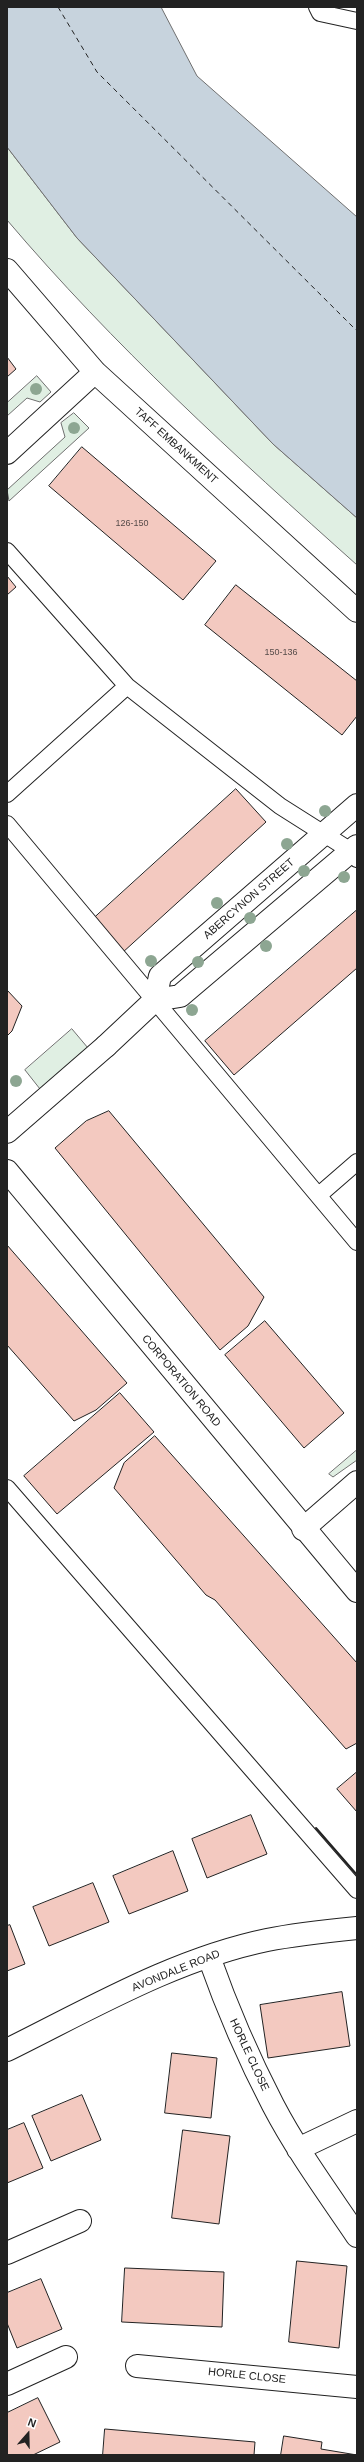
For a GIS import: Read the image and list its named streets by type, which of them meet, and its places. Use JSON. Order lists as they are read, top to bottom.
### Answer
{
  "streets": {
    "street": [
      "TAFF EMBANKMENT",
      "ABERCYNON STREET",
      "CORPORATION ROAD",
      "AVONDALE ROAD",
      "HORLE CLOSE"
    ]
  },
  "crossings": [
    ["AVONDALE ROAD", "HORLE CLOSE"]
  ],
  "house_numbers": ["126-150", "150-136"],
  "north": "top"
}
